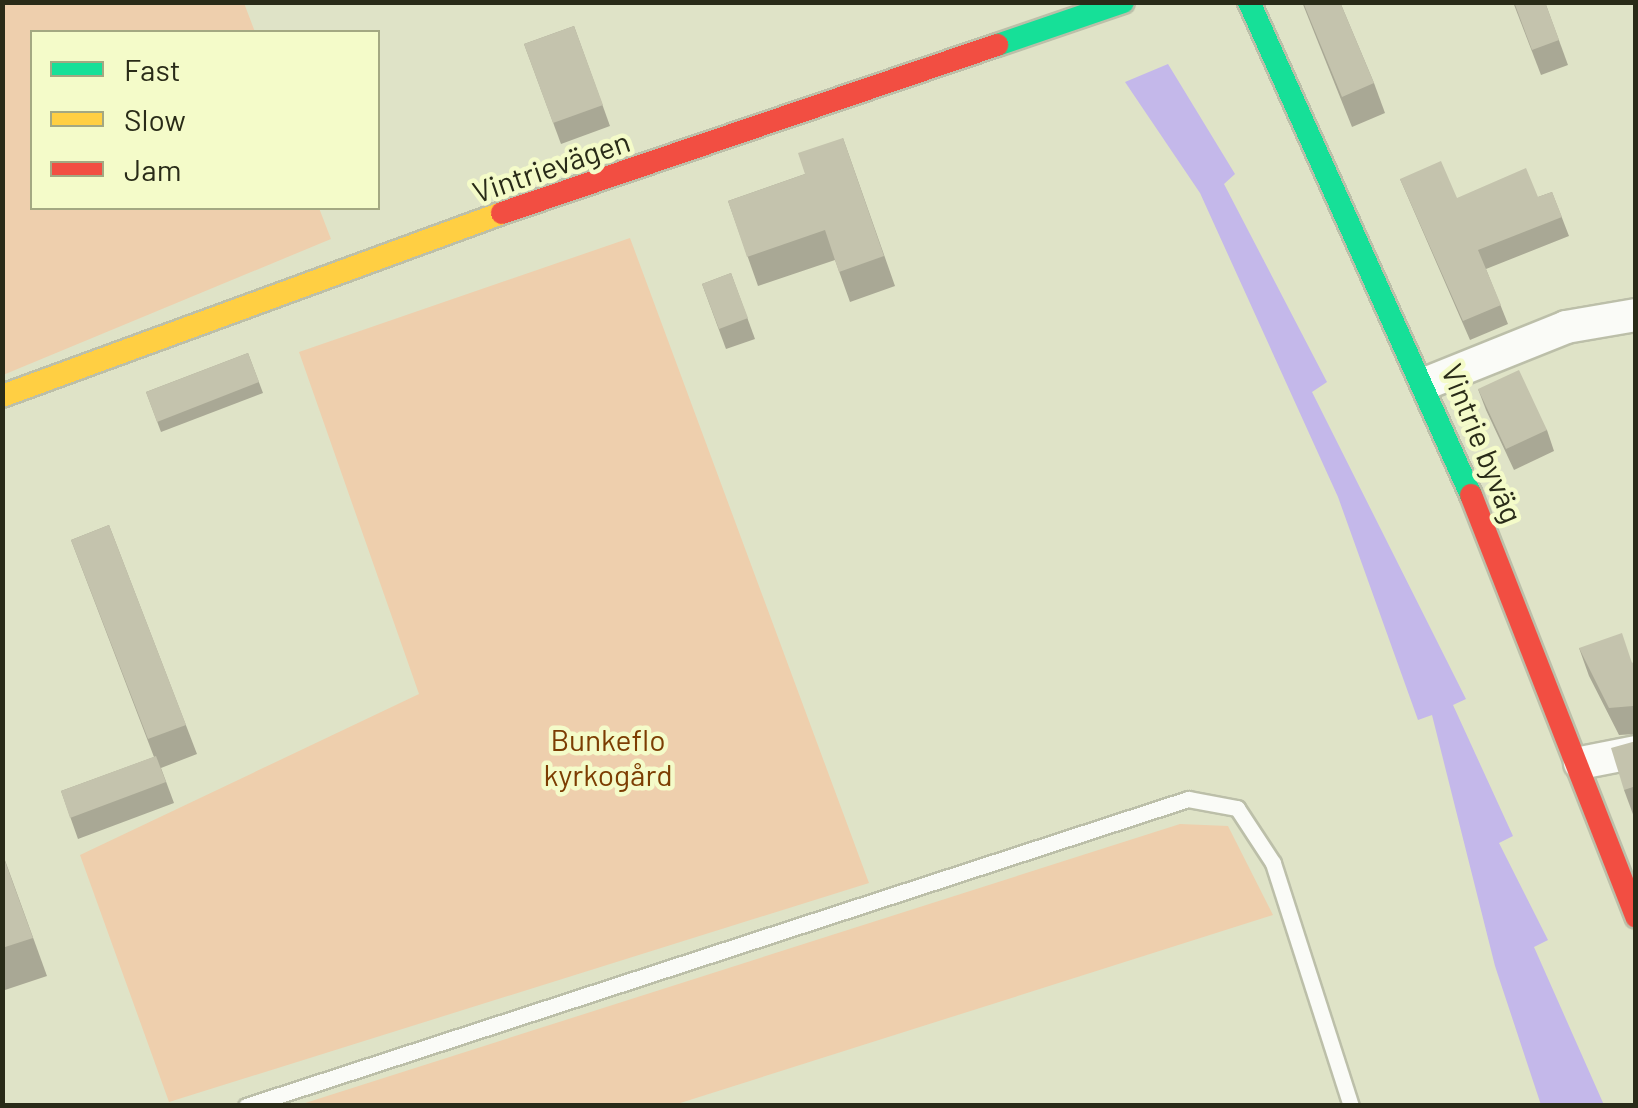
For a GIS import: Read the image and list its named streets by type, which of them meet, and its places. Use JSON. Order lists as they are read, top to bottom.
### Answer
{
  "streets": {
    "street": ["Vintrievägen", "Vintrie byväg"]
  },
  "parks": ["Bunkeflo kyrkogård"],
  "legend": ["Fast", "Slow", "Jam"]
}
